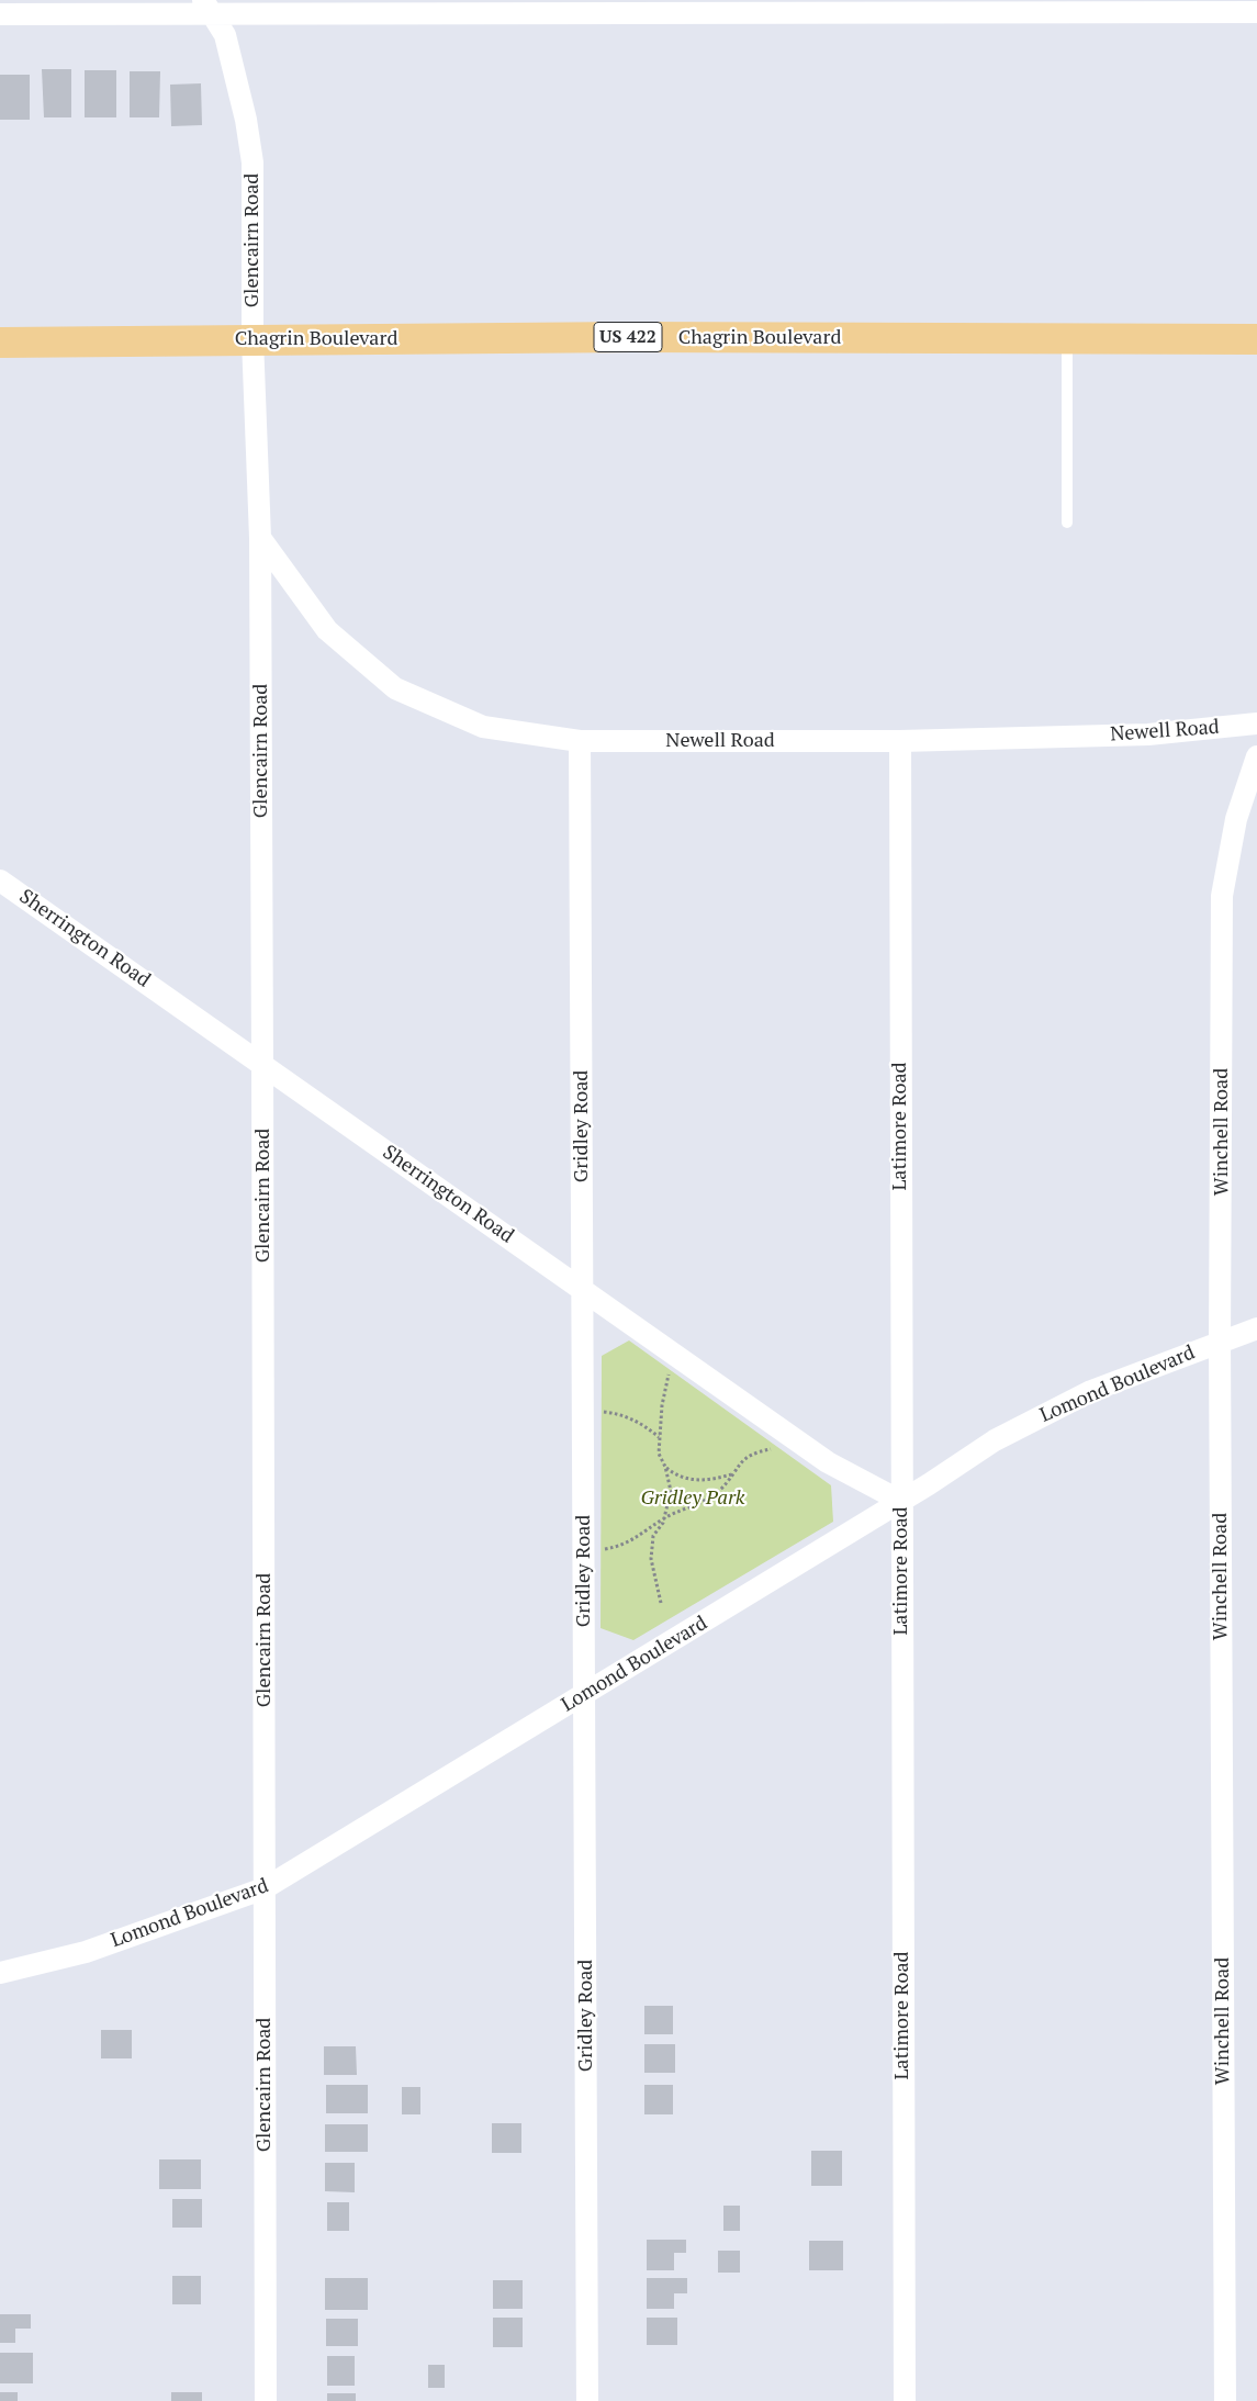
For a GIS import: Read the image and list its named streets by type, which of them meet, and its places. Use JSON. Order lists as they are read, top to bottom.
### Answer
{
  "streets": {
    "main road": ["US 422", "Chagrin Boulevard"],
    "street": [
      "Glencairn Road",
      "Newell Road",
      "Sherrington Road",
      "Gridley Road",
      "Latimore Road",
      "Winchell Road",
      "Lomond Boulevard"
    ]
  },
  "crossings": [
    ["Glencairn Road", "Chagrin Boulevard"],
    ["Glencairn Road", "Newell Road"],
    ["Glencairn Road", "Sherrington Road"],
    ["Glencairn Road", "Lomond Boulevard"],
    ["Newell Road", "Gridley Road"],
    ["Newell Road", "Latimore Road"],
    ["Sherrington Road", "Gridley Road"],
    ["Sherrington Road", "Latimore Road"],
    ["Sherrington Road", "Lomond Boulevard"],
    ["Gridley Road", "Lomond Boulevard"],
    ["Latimore Road", "Lomond Boulevard"],
    ["Winchell Road", "Lomond Boulevard"]
  ],
  "parks": ["Gridley Park"]
}
